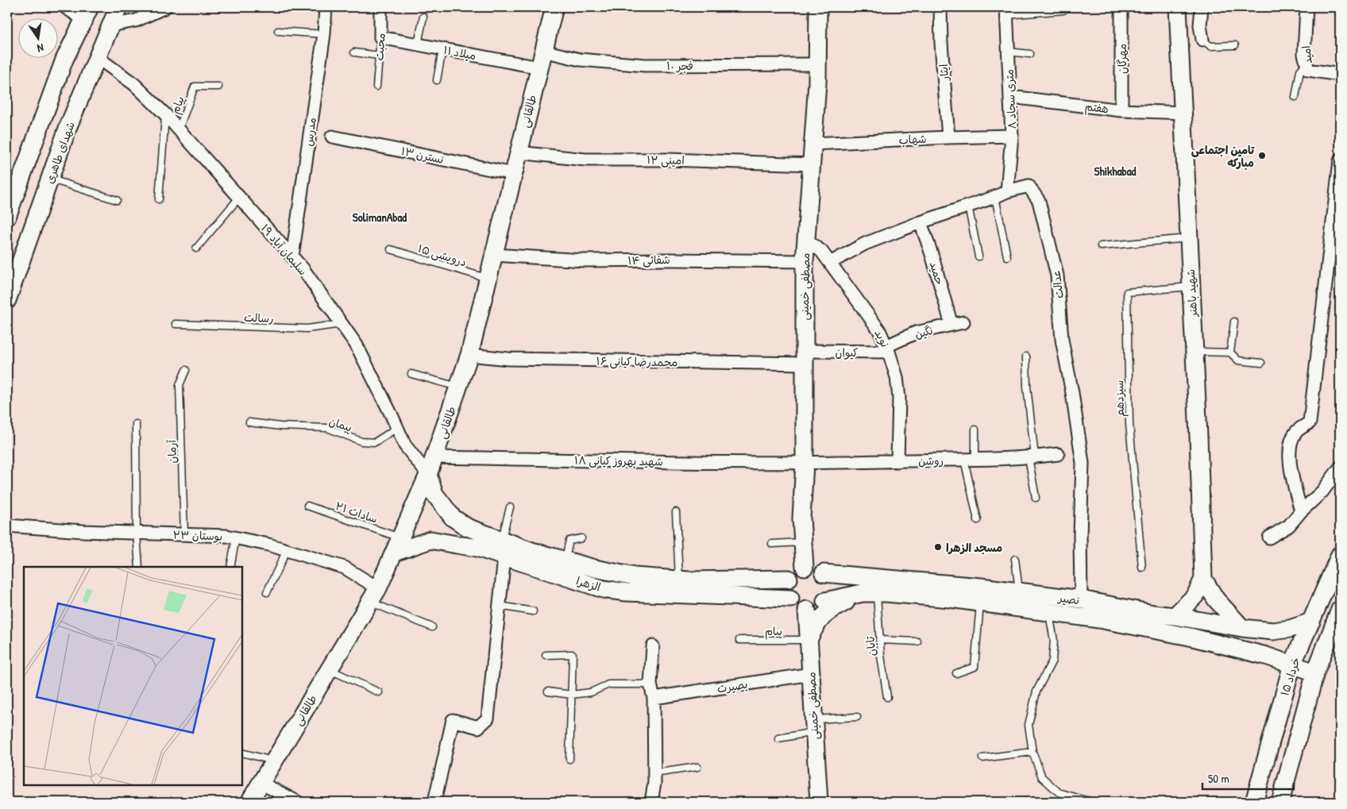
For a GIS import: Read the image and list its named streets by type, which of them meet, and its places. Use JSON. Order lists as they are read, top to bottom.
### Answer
{
  "streets": {
    "street": [
      "محبت",
      "میلاد ۱۱",
      "امید",
      "مهرگان",
      "فجر ۱۰",
      "ایثار",
      "۸ متری سجاد",
      "هفتم",
      "طالقانی",
      "مدرس",
      "شهاب",
      "شهدای طاهری",
      "نسترن ۱۳",
      "امینی ۱۲",
      "سلیمان آباد ۱۹",
      "شفائی ۱۴",
      "حمید",
      "عدالت",
      "مصطفی خمینی",
      "شهید باهنر",
      "نگین",
      "نوید",
      "کیوان",
      "محمدرضا کیانی ۱۶",
      "شهید بهروز کیانی ۱۸",
      "روشن",
      "بوستان ۲۳",
      "الزهرا",
      "نصیر",
      "۱۵ خرداد",
      "بصیرت"
    ],
    "lane": [
      "پیام",
      "درویشی ۱۵",
      "رسالت",
      "سیزدهم",
      "پیمان",
      "آرمان",
      "سادات ۲۱",
      "تابان"
    ]
  },
  "crossings": [
    ["محبت", "میلاد ۱۱"],
    ["میلاد ۱۱", "طالقانی"],
    ["مهرگان", "هفتم"],
    ["فجر ۱۰", "طالقانی"],
    ["فجر ۱۰", "مصطفی خمینی"],
    ["ایثار", "شهاب"],
    ["۸ متری سجاد", "هفتم"],
    ["۸ متری سجاد", "شهاب"],
    ["۸ متری سجاد", "عدالت"],
    ["پیام", "سلیمان آباد ۱۹"],
    ["پیام", "مصطفی خمینی"],
    ["هفتم", "شهید باهنر"],
    ["طالقانی", "نسترن ۱۳"],
    ["طالقانی", "امینی ۱۲"],
    ["طالقانی", "سلیمان آباد ۱۹"],
    ["طالقانی", "درویشی ۱۵"],
    ["طالقانی", "شفائی ۱۴"],
    ["طالقانی", "محمدرضا کیانی ۱۶"],
    ["طالقانی", "شهید بهروز کیانی ۱۸"],
    ["طالقانی", "سادات ۲۱"],
    ["طالقانی", "بوستان ۲۳"],
    ["طالقانی", "الزهرا"],
    ["مدرس", "سلیمان آباد ۱۹"],
    ["شهاب", "مصطفی خمینی"],
    ["شهدای طاهری", "سلیمان آباد ۱۹"],
    ["امینی ۱۲", "مصطفی خمینی"],
    ["سلیمان آباد ۱۹", "رسالت"],
    ["سلیمان آباد ۱۹", "پیمان"],
    ["سلیمان آباد ۱۹", "الزهرا"],
    ["شفائی ۱۴", "مصطفی خمینی"],
    ["حمید", "عدالت"],
    ["حمید", "نگین"],
    ["عدالت", "نوید"],
    ["عدالت", "نصیر"],
    ["مصطفی خمینی", "نوید"],
    ["مصطفی خمینی", "کیوان"],
    ["مصطفی خمینی", "محمدرضا کیانی ۱۶"],
    ["مصطفی خمینی", "شهید بهروز کیانی ۱۸"],
    ["مصطفی خمینی", "روشن"],
    ["مصطفی خمینی", "الزهرا"],
    ["مصطفی خمینی", "نصیر"],
    ["مصطفی خمینی", "بصیرت"],
    ["شهید باهنر", "سیزدهم"],
    ["نگین", "نوید"],
    ["نگین", "کیوان"],
    ["نوید", "کیوان"],
    ["نوید", "روشن"],
    ["کیوان", "محمدرضا کیانی ۱۶"],
    ["آرمان", "بوستان ۲۳"],
    ["شهید بهروز کیانی ۱۸", "روشن"],
    ["سادات ۲۱", "الزهرا"],
    ["الزهرا", "نصیر"],
    ["نصیر", "۱۵ خرداد"]
  ],
  "districts": ["Shikhabad", "SolimanAbad"],
  "places": ["تامین اجتماعی مبارکه", "مسجد الزهرا"],
  "scale_bar": "50 m",
  "north": "bottom"
}
